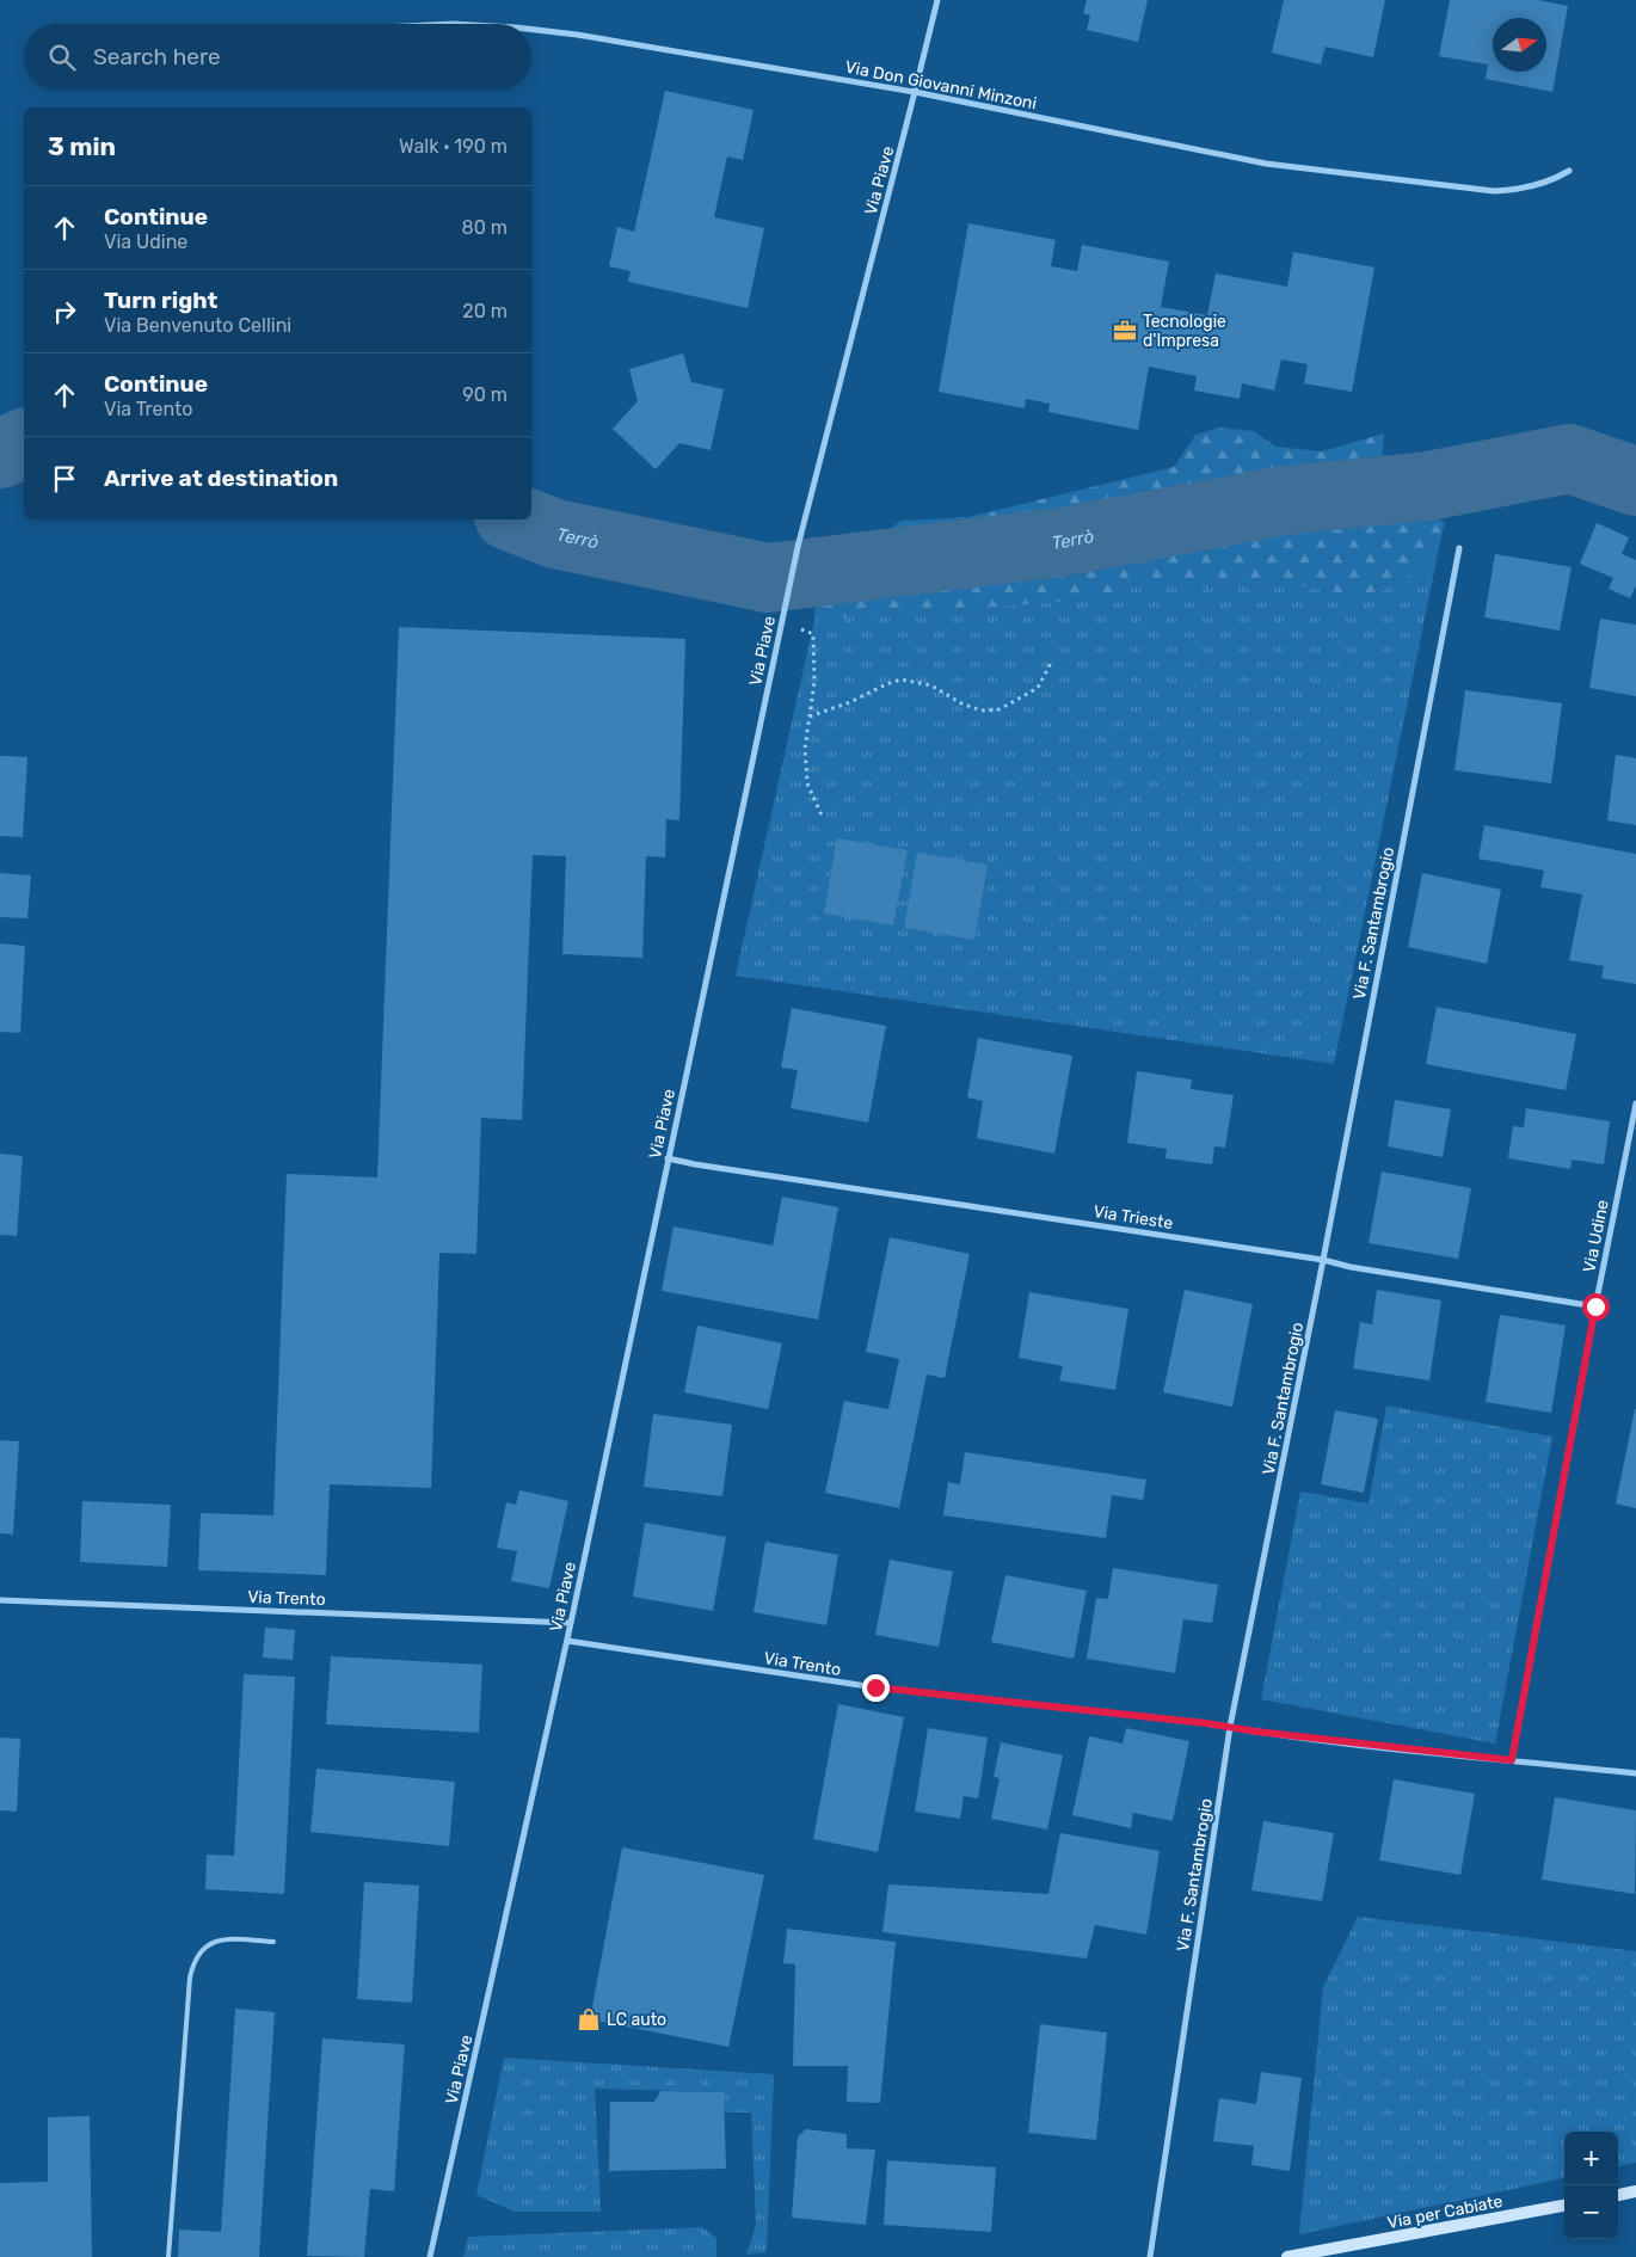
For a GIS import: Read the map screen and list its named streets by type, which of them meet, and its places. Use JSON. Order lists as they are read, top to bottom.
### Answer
{
  "streets": {
    "street": [
      "Via Don Giovanni Minzoni",
      "Via Piave",
      "Via F. Santambrogio",
      "Via Trieste",
      "Via Udine",
      "Via Trento",
      "Via per Cabiate"
    ]
  },
  "crossings": [
    ["Via Don Giovanni Minzoni", "Via Piave"],
    ["Via Piave", "Via Trieste"],
    ["Via Piave", "Via Trento"],
    ["Via F. Santambrogio", "Via Trieste"],
    ["Via F. Santambrogio", "Via Trento"],
    ["Via Trieste", "Via Udine"],
    ["Via Udine", "Via Trento"]
  ],
  "water": ["Terrò"],
  "places": {
    "office": ["Tecnologie d'Impresa"],
    "shop": ["LC auto"]
  },
  "north": "right",
  "page": {
    "search": "Search here",
    "heading": ["3 min", "Walk · 190 m"],
    "list": [
      ["Continue", "Via Udine", "80 m"],
      ["Turn right", "Via Benvenuto Cellini", "20 m"],
      ["Continue", "Via Trento", "90 m"],
      "Arrive at destination"
    ],
    "map_buttons": ["+", "−"]
  }
}
